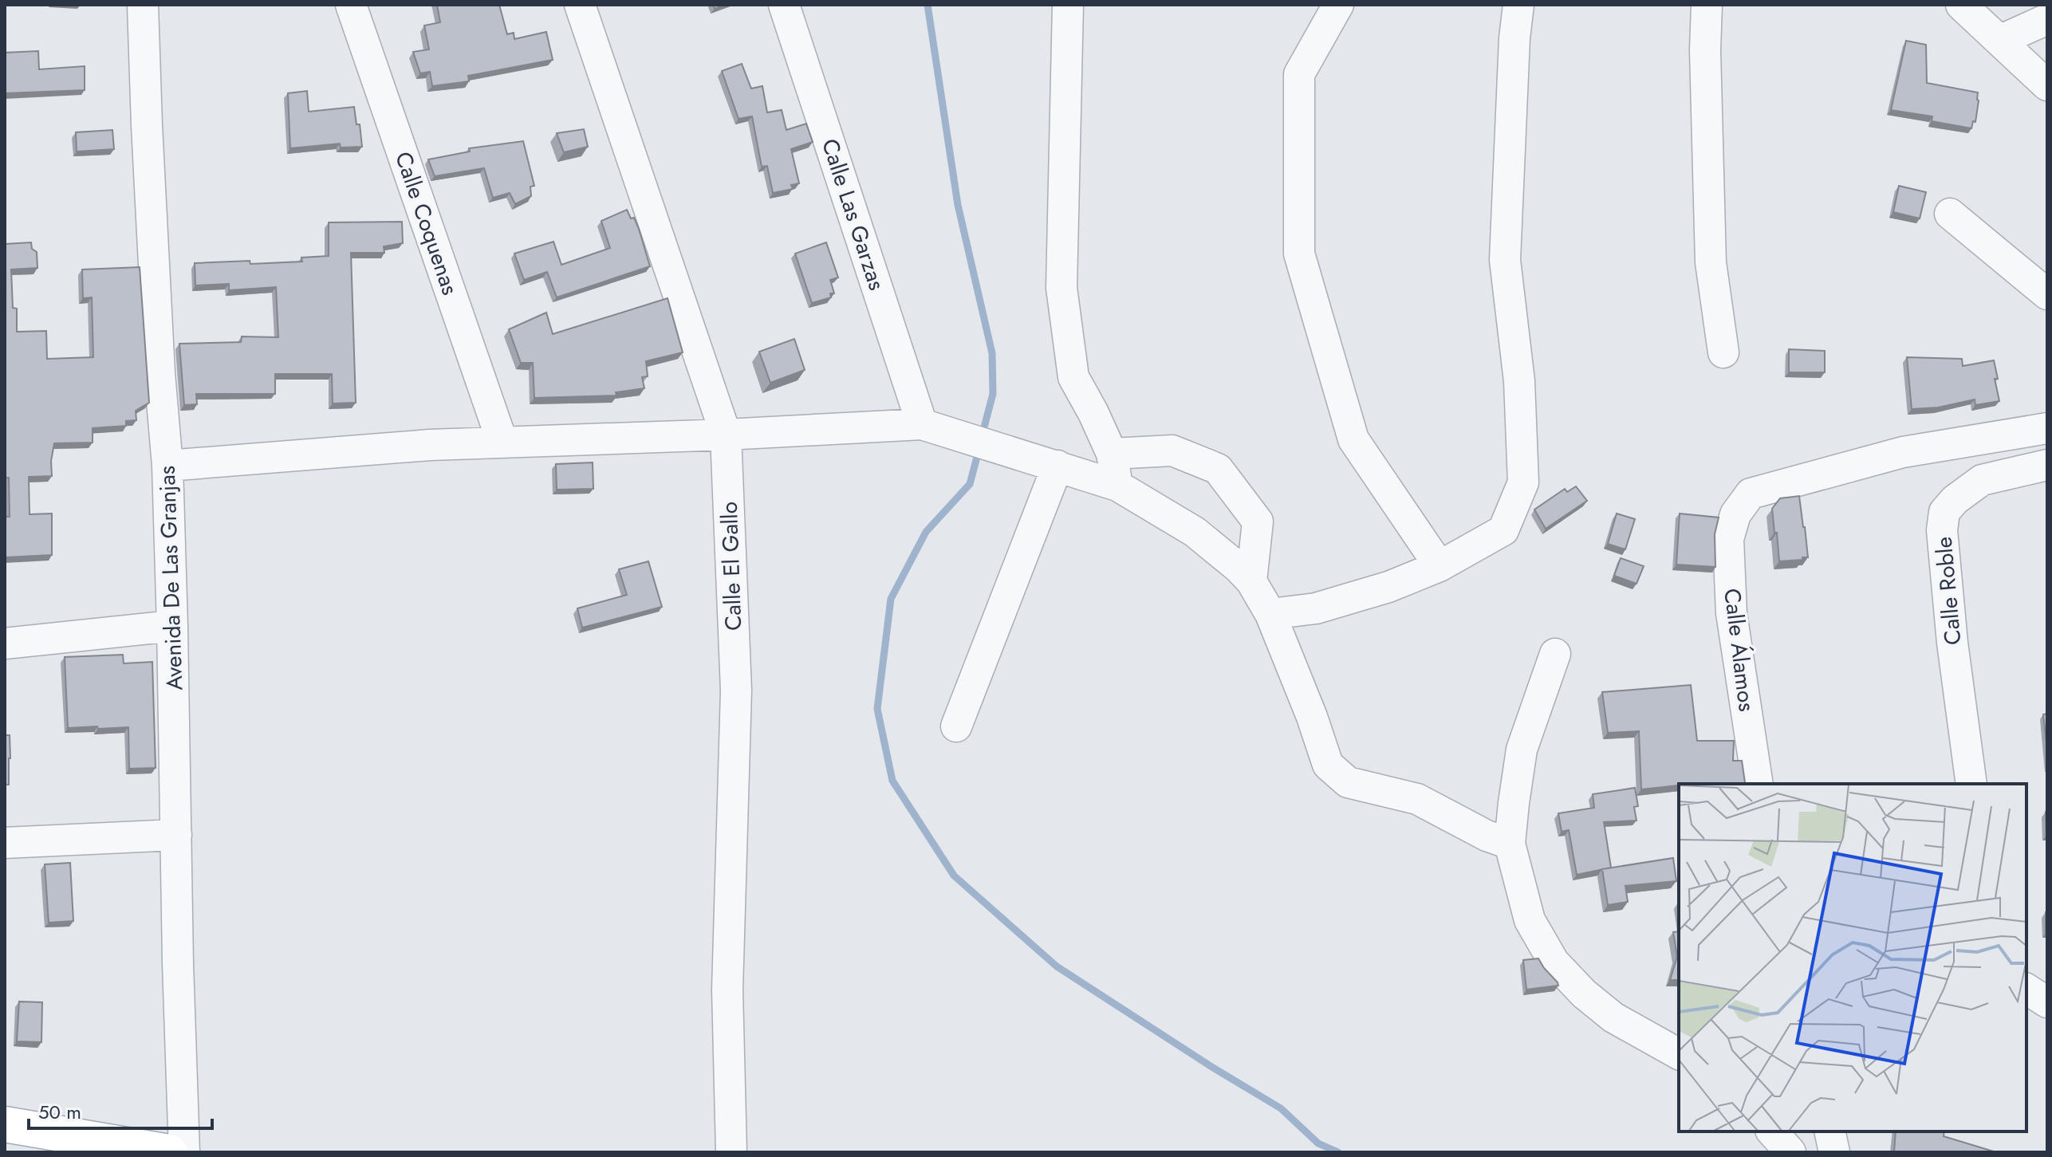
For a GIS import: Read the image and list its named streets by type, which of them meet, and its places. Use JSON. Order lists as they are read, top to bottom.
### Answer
{
  "streets": {
    "street": [
      "Calle Las Garzas",
      "Calle Coquenas",
      "Calle El Gallo",
      "Avenida De Las Granjas",
      "Calle Roble",
      "Calle Álamos"
    ]
  },
  "scale_bar": "50 m"
}
